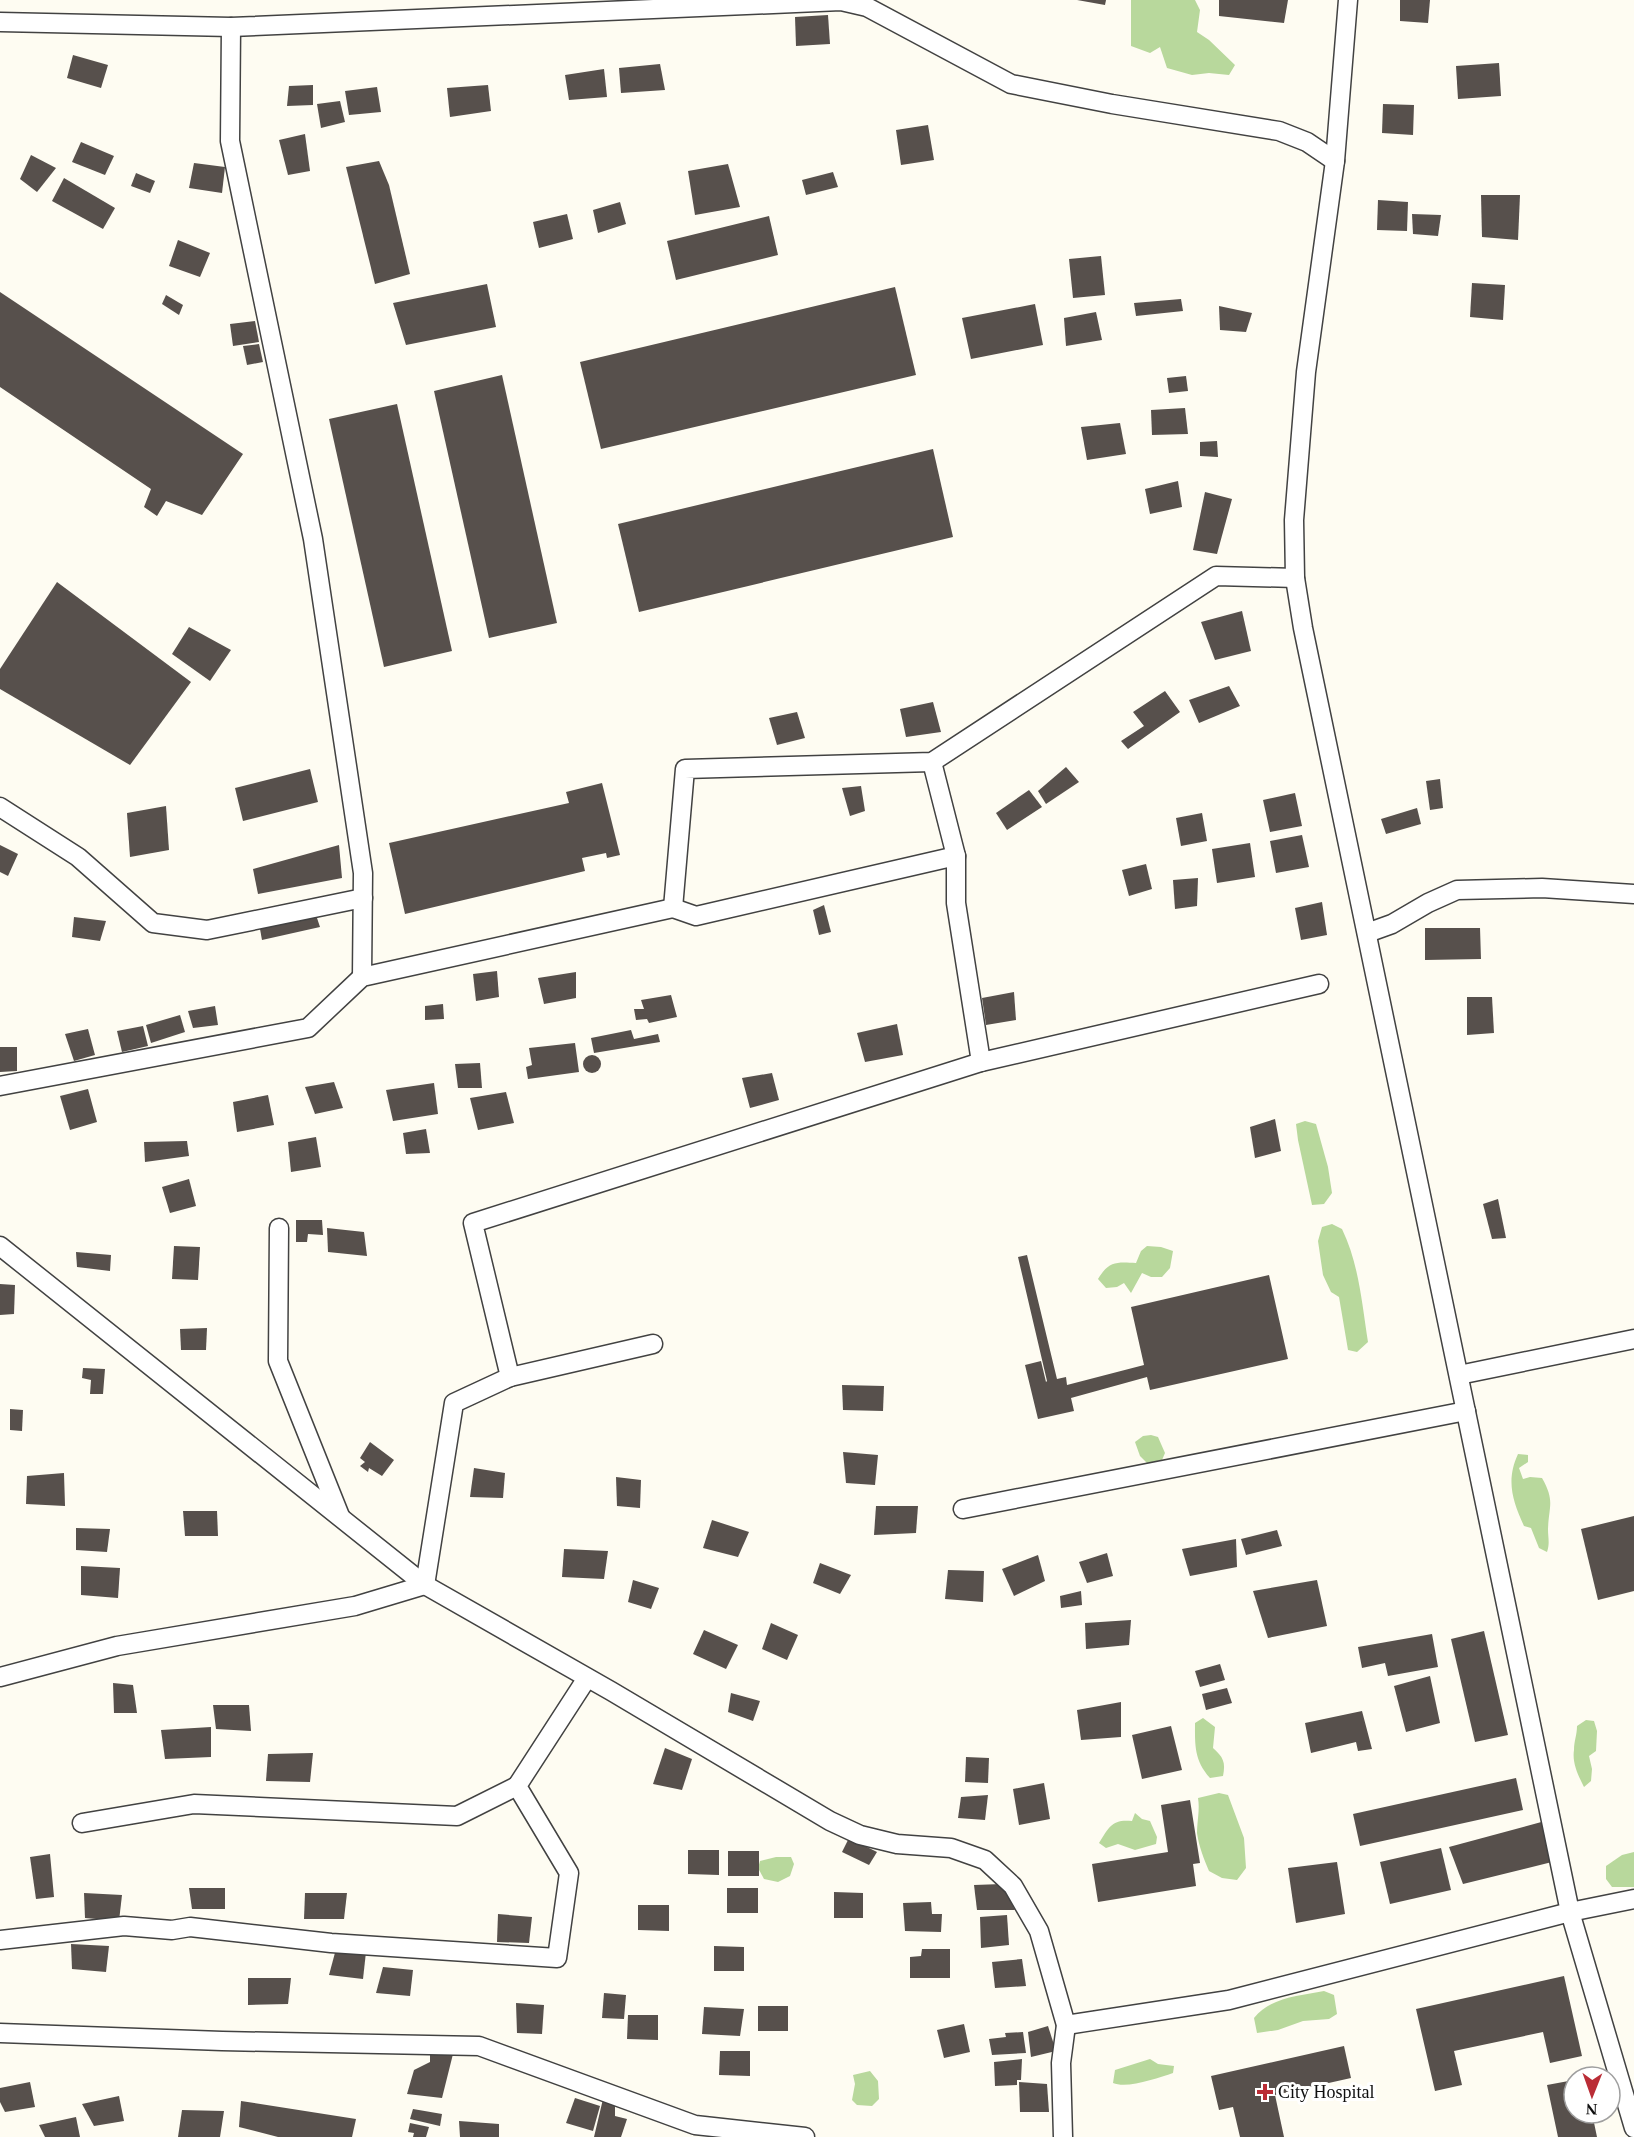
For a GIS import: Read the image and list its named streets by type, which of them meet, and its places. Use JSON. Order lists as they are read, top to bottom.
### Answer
{
  "places": {
    "health": ["City Hospital"]
  },
  "north": "bottom"
}
